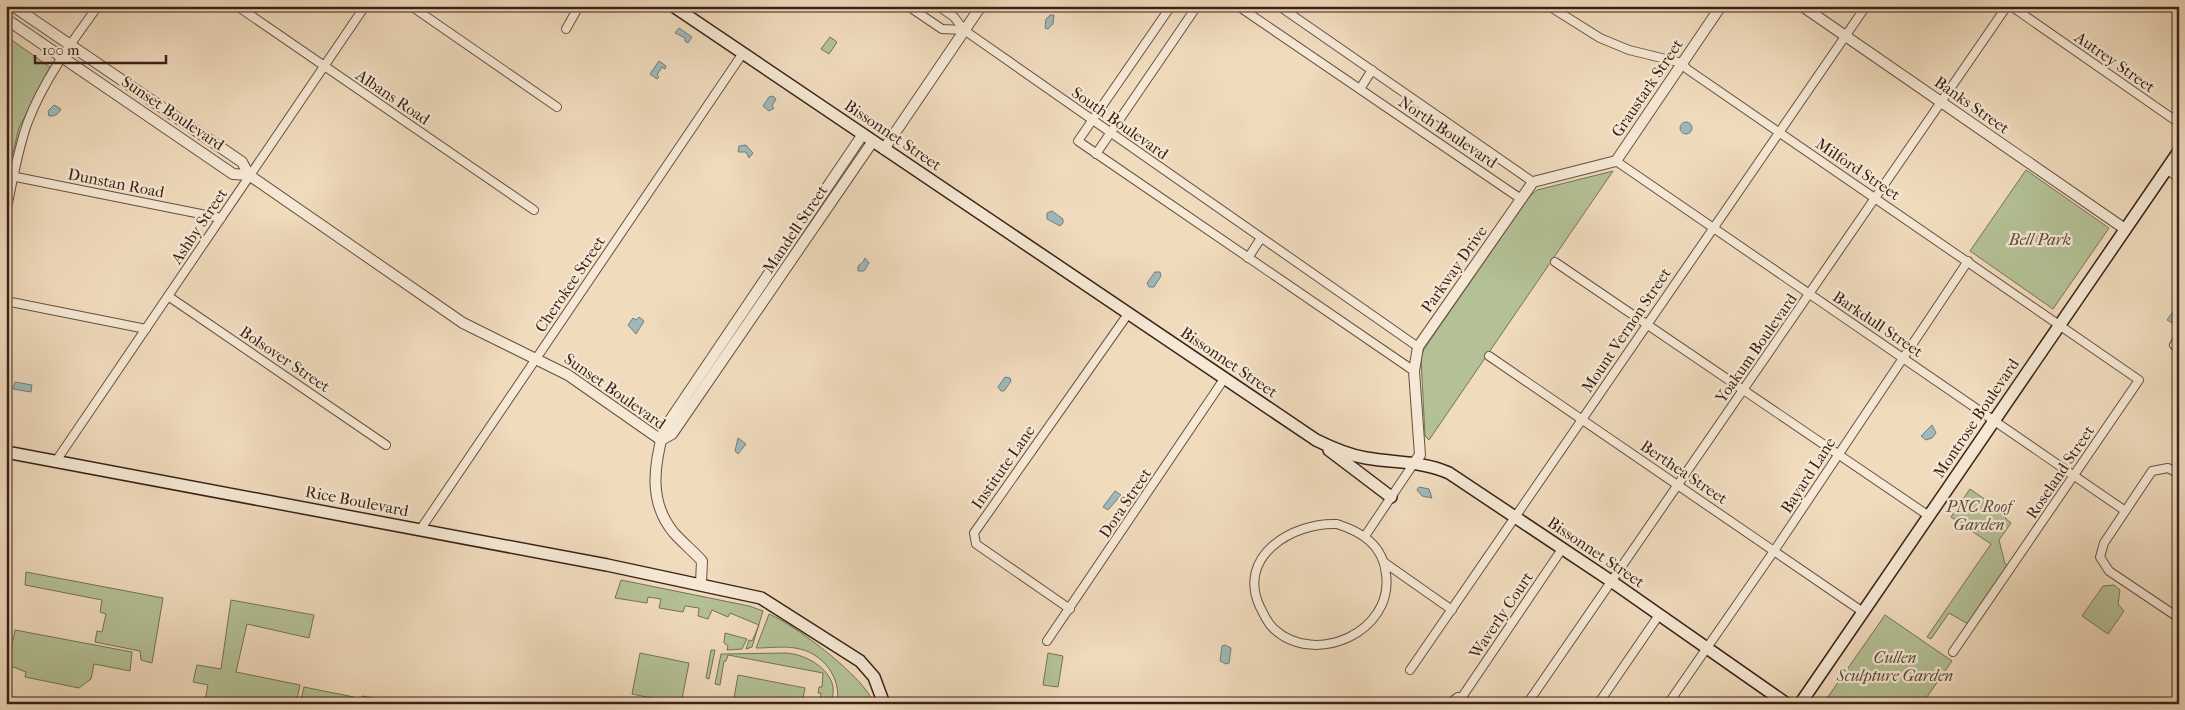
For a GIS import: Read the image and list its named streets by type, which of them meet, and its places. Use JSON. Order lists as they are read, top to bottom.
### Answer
{
  "streets": {
    "main road": ["Bissonnet Street", "Montrose Boulevard", "Rice Boulevard"],
    "street": [
      "Autrey Street",
      "Graustark Street",
      "Albans Road",
      "Banks Street",
      "Sunset Boulevard",
      "South Boulevard",
      "North Boulevard",
      "Milford Street",
      "Dunstan Road",
      "Ashby Street",
      "Mandell Street",
      "Parkway Drive",
      "Cherokee Street",
      "Barkdull Street",
      "Mount Vernon Street",
      "Yoakum Boulevard",
      "Bolsover Street",
      "Institute Lane",
      "Berthea Street",
      "Roseland Street",
      "Bayard Lane",
      "Dora Street",
      "Waverly Court"
    ]
  },
  "crossings": [
    ["Autrey Street", "Yoakum Boulevard"],
    ["Graustark Street", "Milford Street"],
    ["Graustark Street", "Barkdull Street"],
    ["Albans Road", "Ashby Street"],
    ["Banks Street", "Mount Vernon Street"],
    ["Banks Street", "Yoakum Boulevard"],
    ["Banks Street", "Montrose Boulevard"],
    ["Sunset Boulevard", "Ashby Street"],
    ["Sunset Boulevard", "Mandell Street"],
    ["Sunset Boulevard", "Cherokee Street"],
    ["Sunset Boulevard", "Rice Boulevard"],
    ["South Boulevard", "Parkway Drive"],
    ["North Boulevard", "Parkway Drive"],
    ["Bissonnet Street", "Mandell Street"],
    ["Bissonnet Street", "Parkway Drive"],
    ["Bissonnet Street", "Cherokee Street"],
    ["Bissonnet Street", "Mount Vernon Street"],
    ["Bissonnet Street", "Yoakum Boulevard"],
    ["Bissonnet Street", "Institute Lane"],
    ["Bissonnet Street", "Bayard Lane"],
    ["Bissonnet Street", "Dora Street"],
    ["Bissonnet Street", "Waverly Court"],
    ["Milford Street", "Mount Vernon Street"],
    ["Milford Street", "Yoakum Boulevard"],
    ["Milford Street", "Montrose Boulevard"],
    ["Milford Street", "Roseland Street"],
    ["Milford Street", "Bayard Lane"],
    ["Dunstan Road", "Ashby Street"],
    ["Ashby Street", "Bolsover Street"],
    ["Ashby Street", "Rice Boulevard"],
    ["Cherokee Street", "Rice Boulevard"],
    ["Barkdull Street", "Mount Vernon Street"],
    ["Barkdull Street", "Yoakum Boulevard"],
    ["Barkdull Street", "Montrose Boulevard"],
    ["Barkdull Street", "Roseland Street"],
    ["Barkdull Street", "Bayard Lane"],
    ["Mount Vernon Street", "Berthea Street"],
    ["Yoakum Boulevard", "Berthea Street"],
    ["Montrose Boulevard", "Berthea Street"],
    ["Institute Lane", "Dora Street"],
    ["Berthea Street", "Bayard Lane"]
  ],
  "parks": ["Bell Park", "PNC Roof Garden", "Cullen Sculpture Garden"],
  "scale_bar": "100 m"
}
